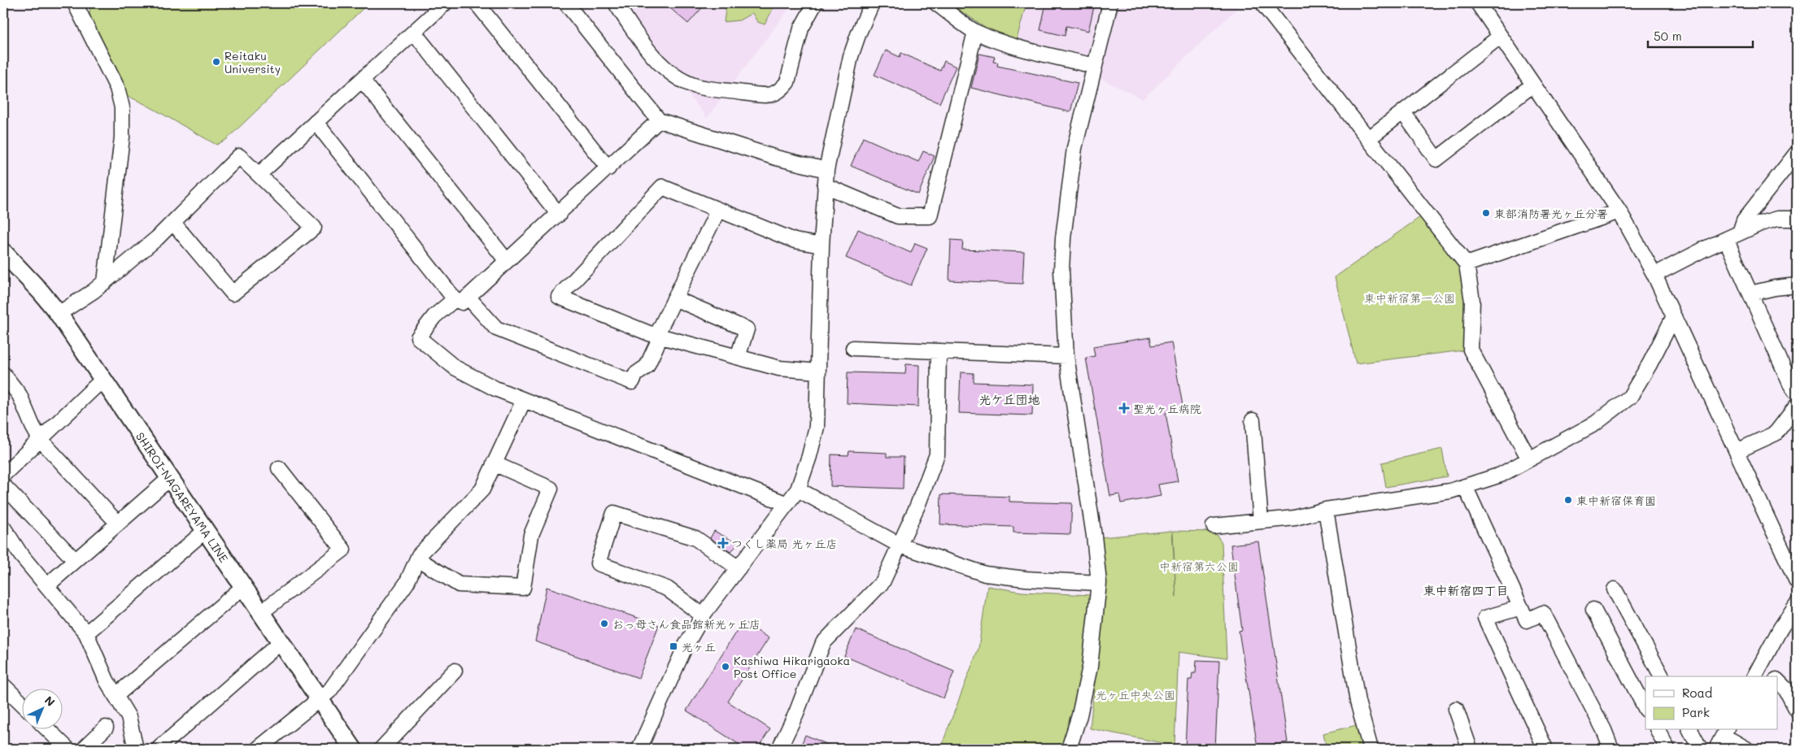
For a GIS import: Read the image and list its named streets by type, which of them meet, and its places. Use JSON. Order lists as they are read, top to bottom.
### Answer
{
  "streets": {
    "main road": ["SHIROI-NAGAREYAMA LINE"]
  },
  "districts": ["光ケ丘団地", "東中新宿四丁目"],
  "parks": ["東中新宿第一公園", "中新宿第六公園", "光ヶ丘中央公園"],
  "places": {
    "other": [
      "Reitaku University",
      "東部消防署光ヶ丘分署",
      "東中新宿保育園",
      "おっ母さん食品館新光ヶ丘店",
      "Kashiwa Hikarigaoka Post Office"
    ],
    "health": ["聖光ヶ丘病院", "つくし薬局 光ヶ丘店"],
    "transit": ["光ヶ丘"]
  },
  "legend": ["Road", "Park"],
  "scale_bar": "50 m",
  "north": "top right"
}
